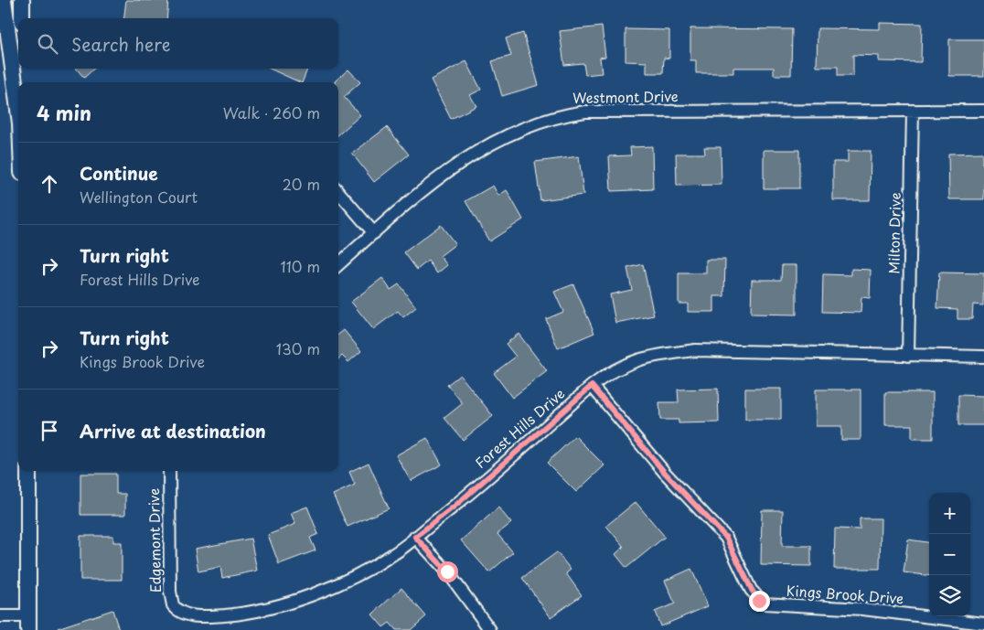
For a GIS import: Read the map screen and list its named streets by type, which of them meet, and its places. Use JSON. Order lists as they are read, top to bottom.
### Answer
{
  "streets": {
    "street": [
      "Westmont Drive",
      "Milton Drive",
      "Forest Hills Drive",
      "Edgemont Drive",
      "Kings Brook Drive"
    ]
  },
  "crossings": [
    ["Westmont Drive", "Milton Drive"],
    ["Milton Drive", "Forest Hills Drive"],
    ["Forest Hills Drive", "Edgemont Drive"],
    ["Forest Hills Drive", "Kings Brook Drive"]
  ],
  "page": {
    "search": "Search here",
    "heading": ["4 min", "Walk · 260 m"],
    "list": [
      ["Continue", "Wellington Court", "20 m"],
      ["Turn right", "Forest Hills Drive", "110 m"],
      ["Turn right", "Kings Brook Drive", "130 m"],
      "Arrive at destination"
    ],
    "map_buttons": ["+", "−"]
  }
}
